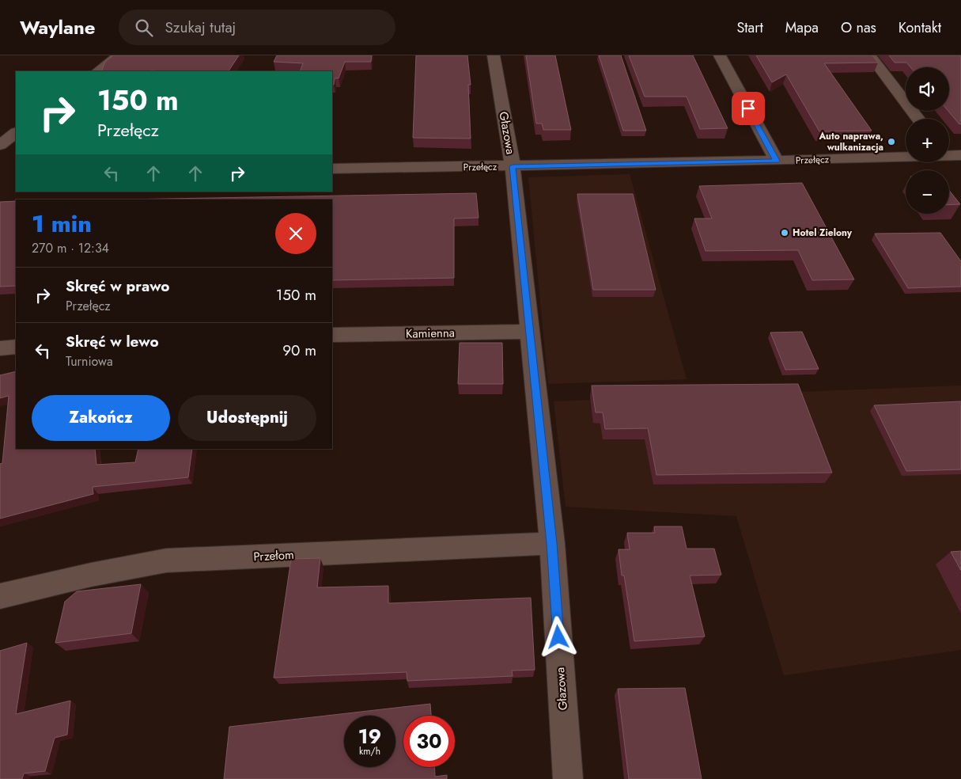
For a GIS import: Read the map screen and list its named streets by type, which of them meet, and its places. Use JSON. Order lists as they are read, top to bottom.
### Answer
{
  "streets": {
    "street": [
      "Głazowa",
      "Przełęcz",
      "Kamienna",
      "Przełom"
    ]
  },
  "crossings": [
    ["Głazowa", "Przełęcz"],
    ["Głazowa", "Kamienna"],
    ["Głazowa", "Przełom"]
  ],
  "places": ["Auto naprawa, wulkanizacja", "Hotel Zielony"],
  "page": {
    "header": "Waylane",
    "search": "Szukaj tutaj",
    "nav": [
      "Start",
      "Mapa",
      "O nas",
      "Kontakt"
    ],
    "map_buttons": ["+", "−"],
    "turn": ["150 m", "Przełęcz"],
    "heading": ["1 min", "270 m · 12:34"],
    "list": [
      {
        "name": "Skręć w prawo",
        "note": "Przełęcz",
        "value": "150 m"
      },
      {
        "name": "Skręć w lewo",
        "note": "Turniowa",
        "value": "90 m"
      }
    ],
    "buttons": ["Zakończ", "Udostępnij"],
    "speed": "19 km/h",
    "limit": "30"
  }
}
